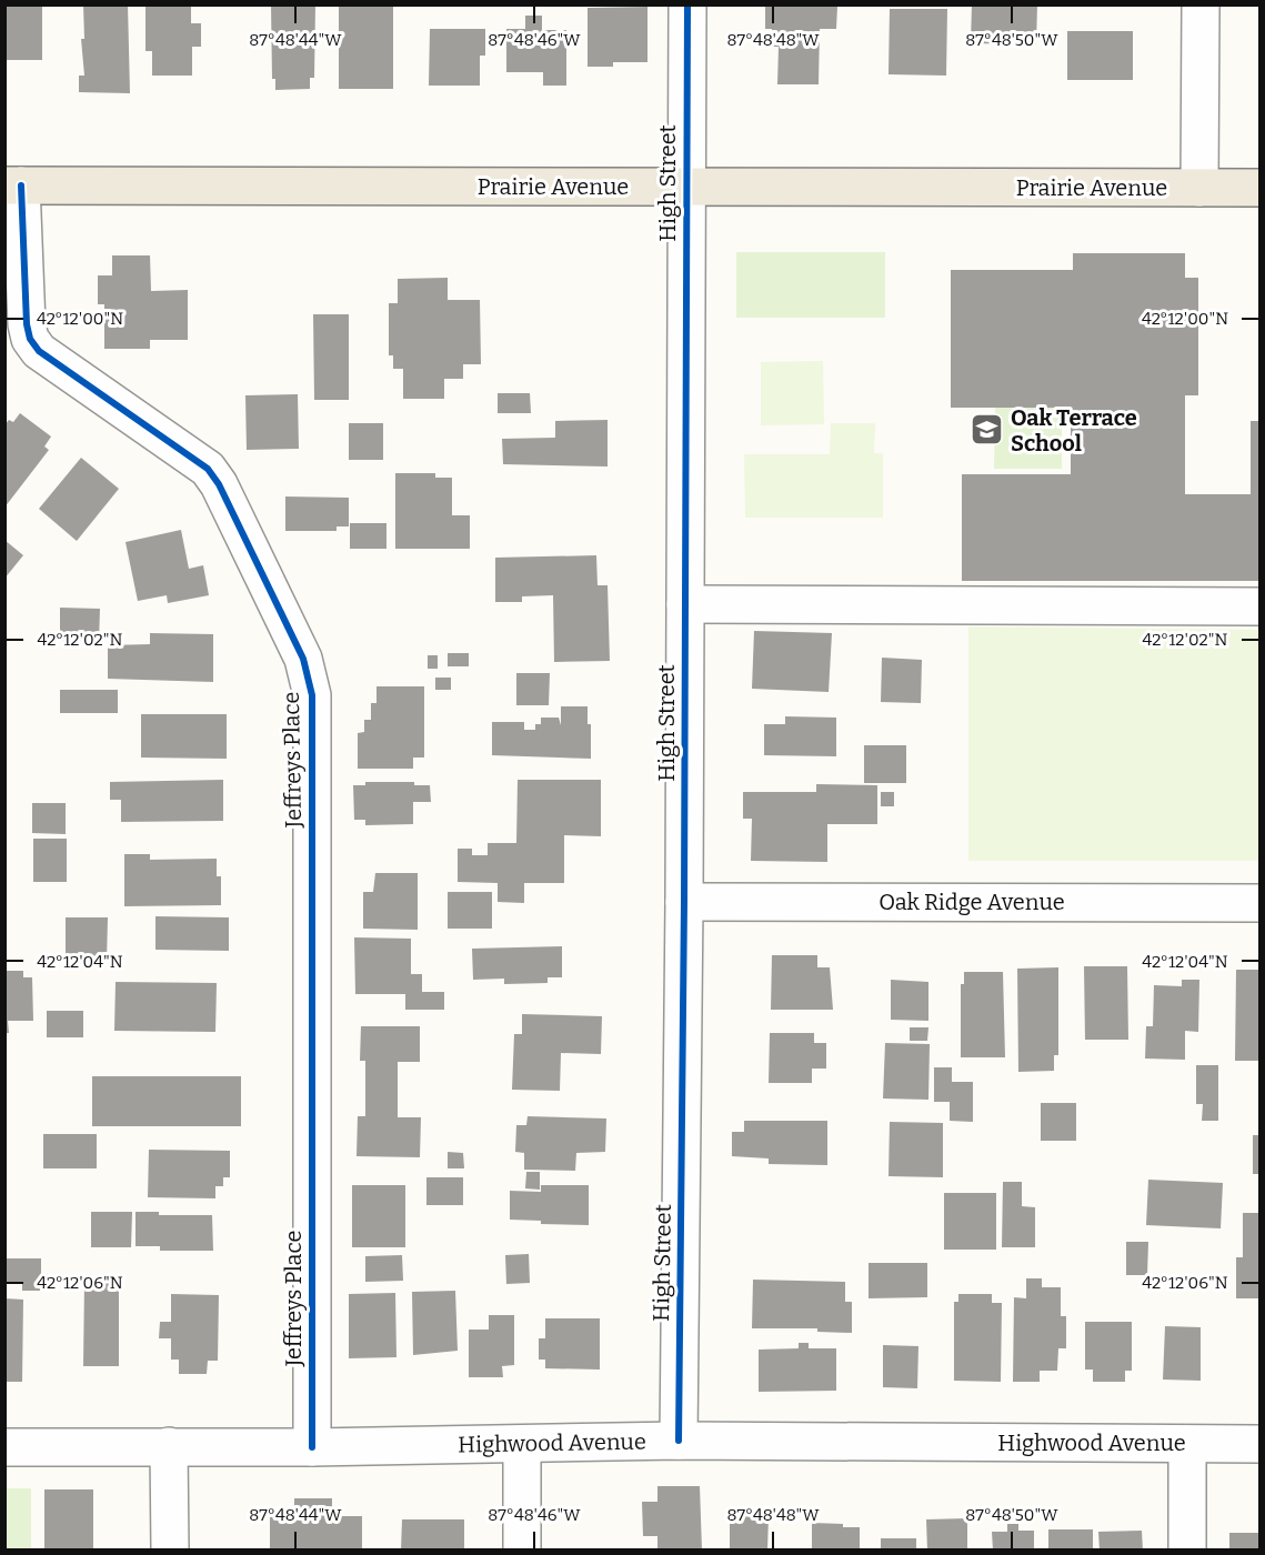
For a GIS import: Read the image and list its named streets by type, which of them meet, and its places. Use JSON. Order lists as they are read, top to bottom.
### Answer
{
  "streets": {
    "main road": ["Prairie Avenue"],
    "street": [
      "High Street",
      "Jeffreys Place",
      "Oak Ridge Avenue",
      "Highwood Avenue"
    ]
  },
  "crossings": [
    ["High Street", "Prairie Avenue"],
    ["High Street", "Oak Ridge Avenue"],
    ["High Street", "Highwood Avenue"],
    ["Prairie Avenue", "Jeffreys Place"],
    ["Jeffreys Place", "Highwood Avenue"]
  ],
  "places": {
    "school or university": ["Oak Terrace School"]
  },
  "coordinates": [
    "87°48'44\"W",
    "87°48'46\"W",
    "87°48'48\"W",
    "87°48'50\"W",
    "42°12'00\"N",
    "42°12'02\"N",
    "42°12'04\"N",
    "42°12'06\"N"
  ]
}
